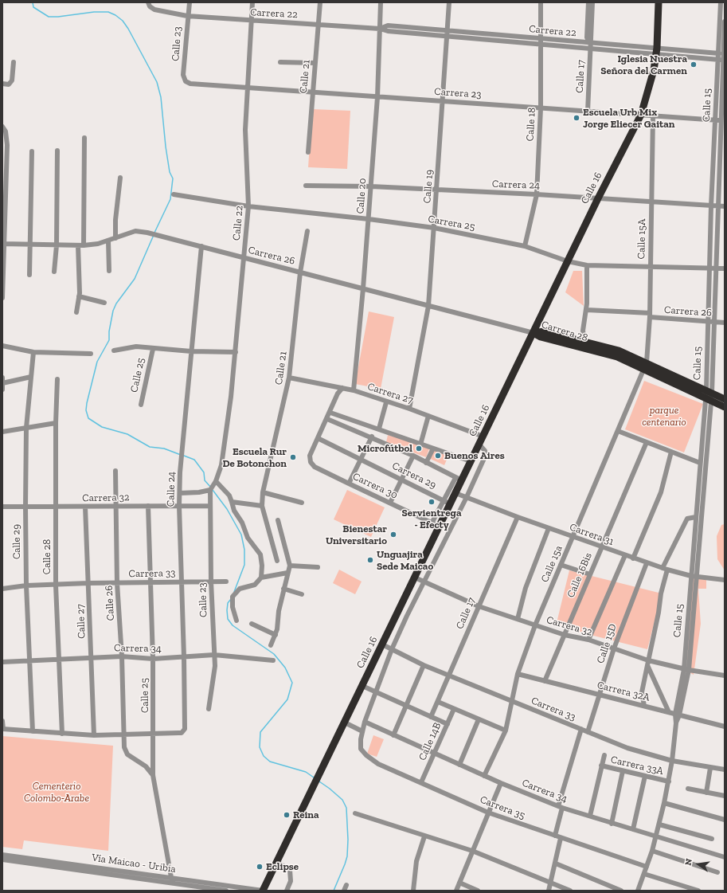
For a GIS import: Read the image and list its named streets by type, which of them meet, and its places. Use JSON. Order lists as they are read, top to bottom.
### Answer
{
  "streets": {
    "highway": ["Calle 16", "Carrera 28"],
    "street": [
      "Carrera 22",
      "Calle 23",
      "Calle 21",
      "Calle 17",
      "Carrera 23",
      "Calle 15",
      "Calle 18",
      "Carrera 24",
      "Calle 19",
      "Calle 20",
      "Calle 22",
      "Carrera 25",
      "Calle 15A",
      "Carrera 26",
      "Calle 25",
      "Carrera 27",
      "Carrera 29",
      "Carrera 30",
      "Calle 24",
      "Carrera 32",
      "Carrera 31",
      "Calle 29",
      "Calle 28",
      "Calle 15a",
      "Carrera 33",
      "Calle 16Bis",
      "Calle 26",
      "Calle 27",
      "Calle 15D",
      "Carrera 34",
      "Carrera 32A",
      "Calle 14B",
      "Carrera 33A",
      "Carrera 35",
      "Vía Maicao - Uribia"
    ]
  },
  "crossings": [
    ["Carrera 22", "Calle 23"],
    ["Carrera 22", "Calle 21"],
    ["Carrera 22", "Calle 17"],
    ["Carrera 22", "Calle 15"],
    ["Carrera 22", "Calle 18"],
    ["Carrera 22", "Calle 19"],
    ["Carrera 22", "Calle 16"],
    ["Carrera 22", "Calle 20"],
    ["Carrera 22", "Calle 22"],
    ["Calle 23", "Carrera 23"],
    ["Calle 23", "Calle 22"],
    ["Calle 23", "Carrera 32"],
    ["Calle 23", "Carrera 33"],
    ["Calle 23", "Carrera 34"],
    ["Calle 21", "Carrera 23"],
    ["Calle 21", "Carrera 26"],
    ["Calle 21", "Carrera 27"],
    ["Calle 17", "Carrera 23"],
    ["Calle 17", "Carrera 32"],
    ["Calle 17", "Carrera 31"],
    ["Calle 17", "Carrera 33"],
    ["Carrera 23", "Calle 15"],
    ["Carrera 23", "Calle 18"],
    ["Carrera 23", "Calle 19"],
    ["Carrera 23", "Calle 16"],
    ["Carrera 23", "Calle 20"],
    ["Carrera 23", "Calle 22"],
    ["Carrera 23", "Calle 15A"],
    ["Calle 15", "Carrera 24"],
    ["Calle 15", "Carrera 25"],
    ["Calle 15", "Carrera 26"],
    ["Calle 15", "Carrera 28"],
    ["Calle 15", "Carrera 32"],
    ["Calle 15", "Carrera 31"],
    ["Calle 15", "Carrera 33"],
    ["Calle 15", "Carrera 34"],
    ["Calle 15", "Carrera 32A"],
    ["Calle 15", "Carrera 33A"],
    ["Calle 15", "Carrera 35"],
    ["Calle 18", "Carrera 24"],
    ["Calle 18", "Carrera 25"],
    ["Carrera 24", "Calle 19"],
    ["Carrera 24", "Calle 16"],
    ["Carrera 24", "Calle 20"],
    ["Carrera 24", "Calle 15A"],
    ["Calle 19", "Carrera 25"],
    ["Calle 19", "Carrera 26"],
    ["Calle 19", "Carrera 27"],
    ["Calle 16", "Carrera 25"],
    ["Calle 16", "Carrera 26"],
    ["Calle 16", "Carrera 28"],
    ["Calle 16", "Carrera 27"],
    ["Calle 16", "Carrera 29"],
    ["Calle 16", "Carrera 30"],
    ["Calle 16", "Carrera 32"],
    ["Calle 16", "Carrera 31"],
    ["Calle 16", "Carrera 33"],
    ["Calle 16", "Vía Maicao - Uribia"],
    ["Calle 20", "Carrera 25"],
    ["Calle 20", "Carrera 26"],
    ["Calle 20", "Carrera 27"],
    ["Calle 22", "Carrera 25"],
    ["Calle 22", "Carrera 26"],
    ["Carrera 25", "Calle 15A"],
    ["Calle 15A", "Carrera 26"],
    ["Calle 15A", "Carrera 28"],
    ["Calle 15A", "Calle 15a"],
    ["Carrera 26", "Carrera 28"],
    ["Carrera 26", "Calle 24"],
    ["Carrera 28", "Calle 15a"],
    ["Calle 25", "Calle 24"],
    ["Calle 25", "Carrera 32"],
    ["Calle 25", "Carrera 33"],
    ["Calle 25", "Calle 26"],
    ["Calle 25", "Carrera 34"],
    ["Calle 25", "Vía Maicao - Uribia"],
    ["Carrera 29", "Carrera 30"],
    ["Calle 24", "Carrera 32"],
    ["Calle 24", "Carrera 33"],
    ["Calle 24", "Carrera 34"],
    ["Carrera 32", "Calle 29"],
    ["Carrera 32", "Calle 28"],
    ["Carrera 32", "Calle 15a"],
    ["Carrera 32", "Calle 16Bis"],
    ["Carrera 32", "Calle 26"],
    ["Carrera 32", "Calle 27"],
    ["Carrera 32", "Calle 15D"],
    ["Carrera 31", "Calle 15a"],
    ["Carrera 31", "Calle 16Bis"],
    ["Carrera 31", "Calle 15D"],
    ["Calle 29", "Carrera 33"],
    ["Calle 29", "Carrera 34"],
    ["Calle 28", "Carrera 33"],
    ["Calle 28", "Carrera 34"],
    ["Calle 15a", "Carrera 33"],
    ["Calle 15a", "Carrera 34"],
    ["Calle 15a", "Carrera 32A"],
    ["Carrera 33", "Calle 26"],
    ["Carrera 33", "Calle 27"],
    ["Carrera 33", "Calle 15D"],
    ["Calle 16Bis", "Carrera 32A"],
    ["Calle 26", "Carrera 34"],
    ["Calle 27", "Carrera 34"],
    ["Calle 15D", "Carrera 32A"],
    ["Carrera 34", "Calle 14B"],
    ["Calle 14B", "Carrera 35"]
  ],
  "parks": ["parque centenario", "Cementerio Colombo-Arabe"],
  "places": [
    "Iglesia Nuestra Señora del Carmen",
    "Escuela Urb Mix Jorge Eliecer Gaitan",
    "Microfútbol",
    "Buenos Aires",
    "Escuela Rur De Botonchon",
    "Servientrega - Efecty",
    "Bienestar Universitario",
    "Unguajira Sede Maicao",
    "Reina",
    "Eclipse"
  ],
  "north": "left"
}
